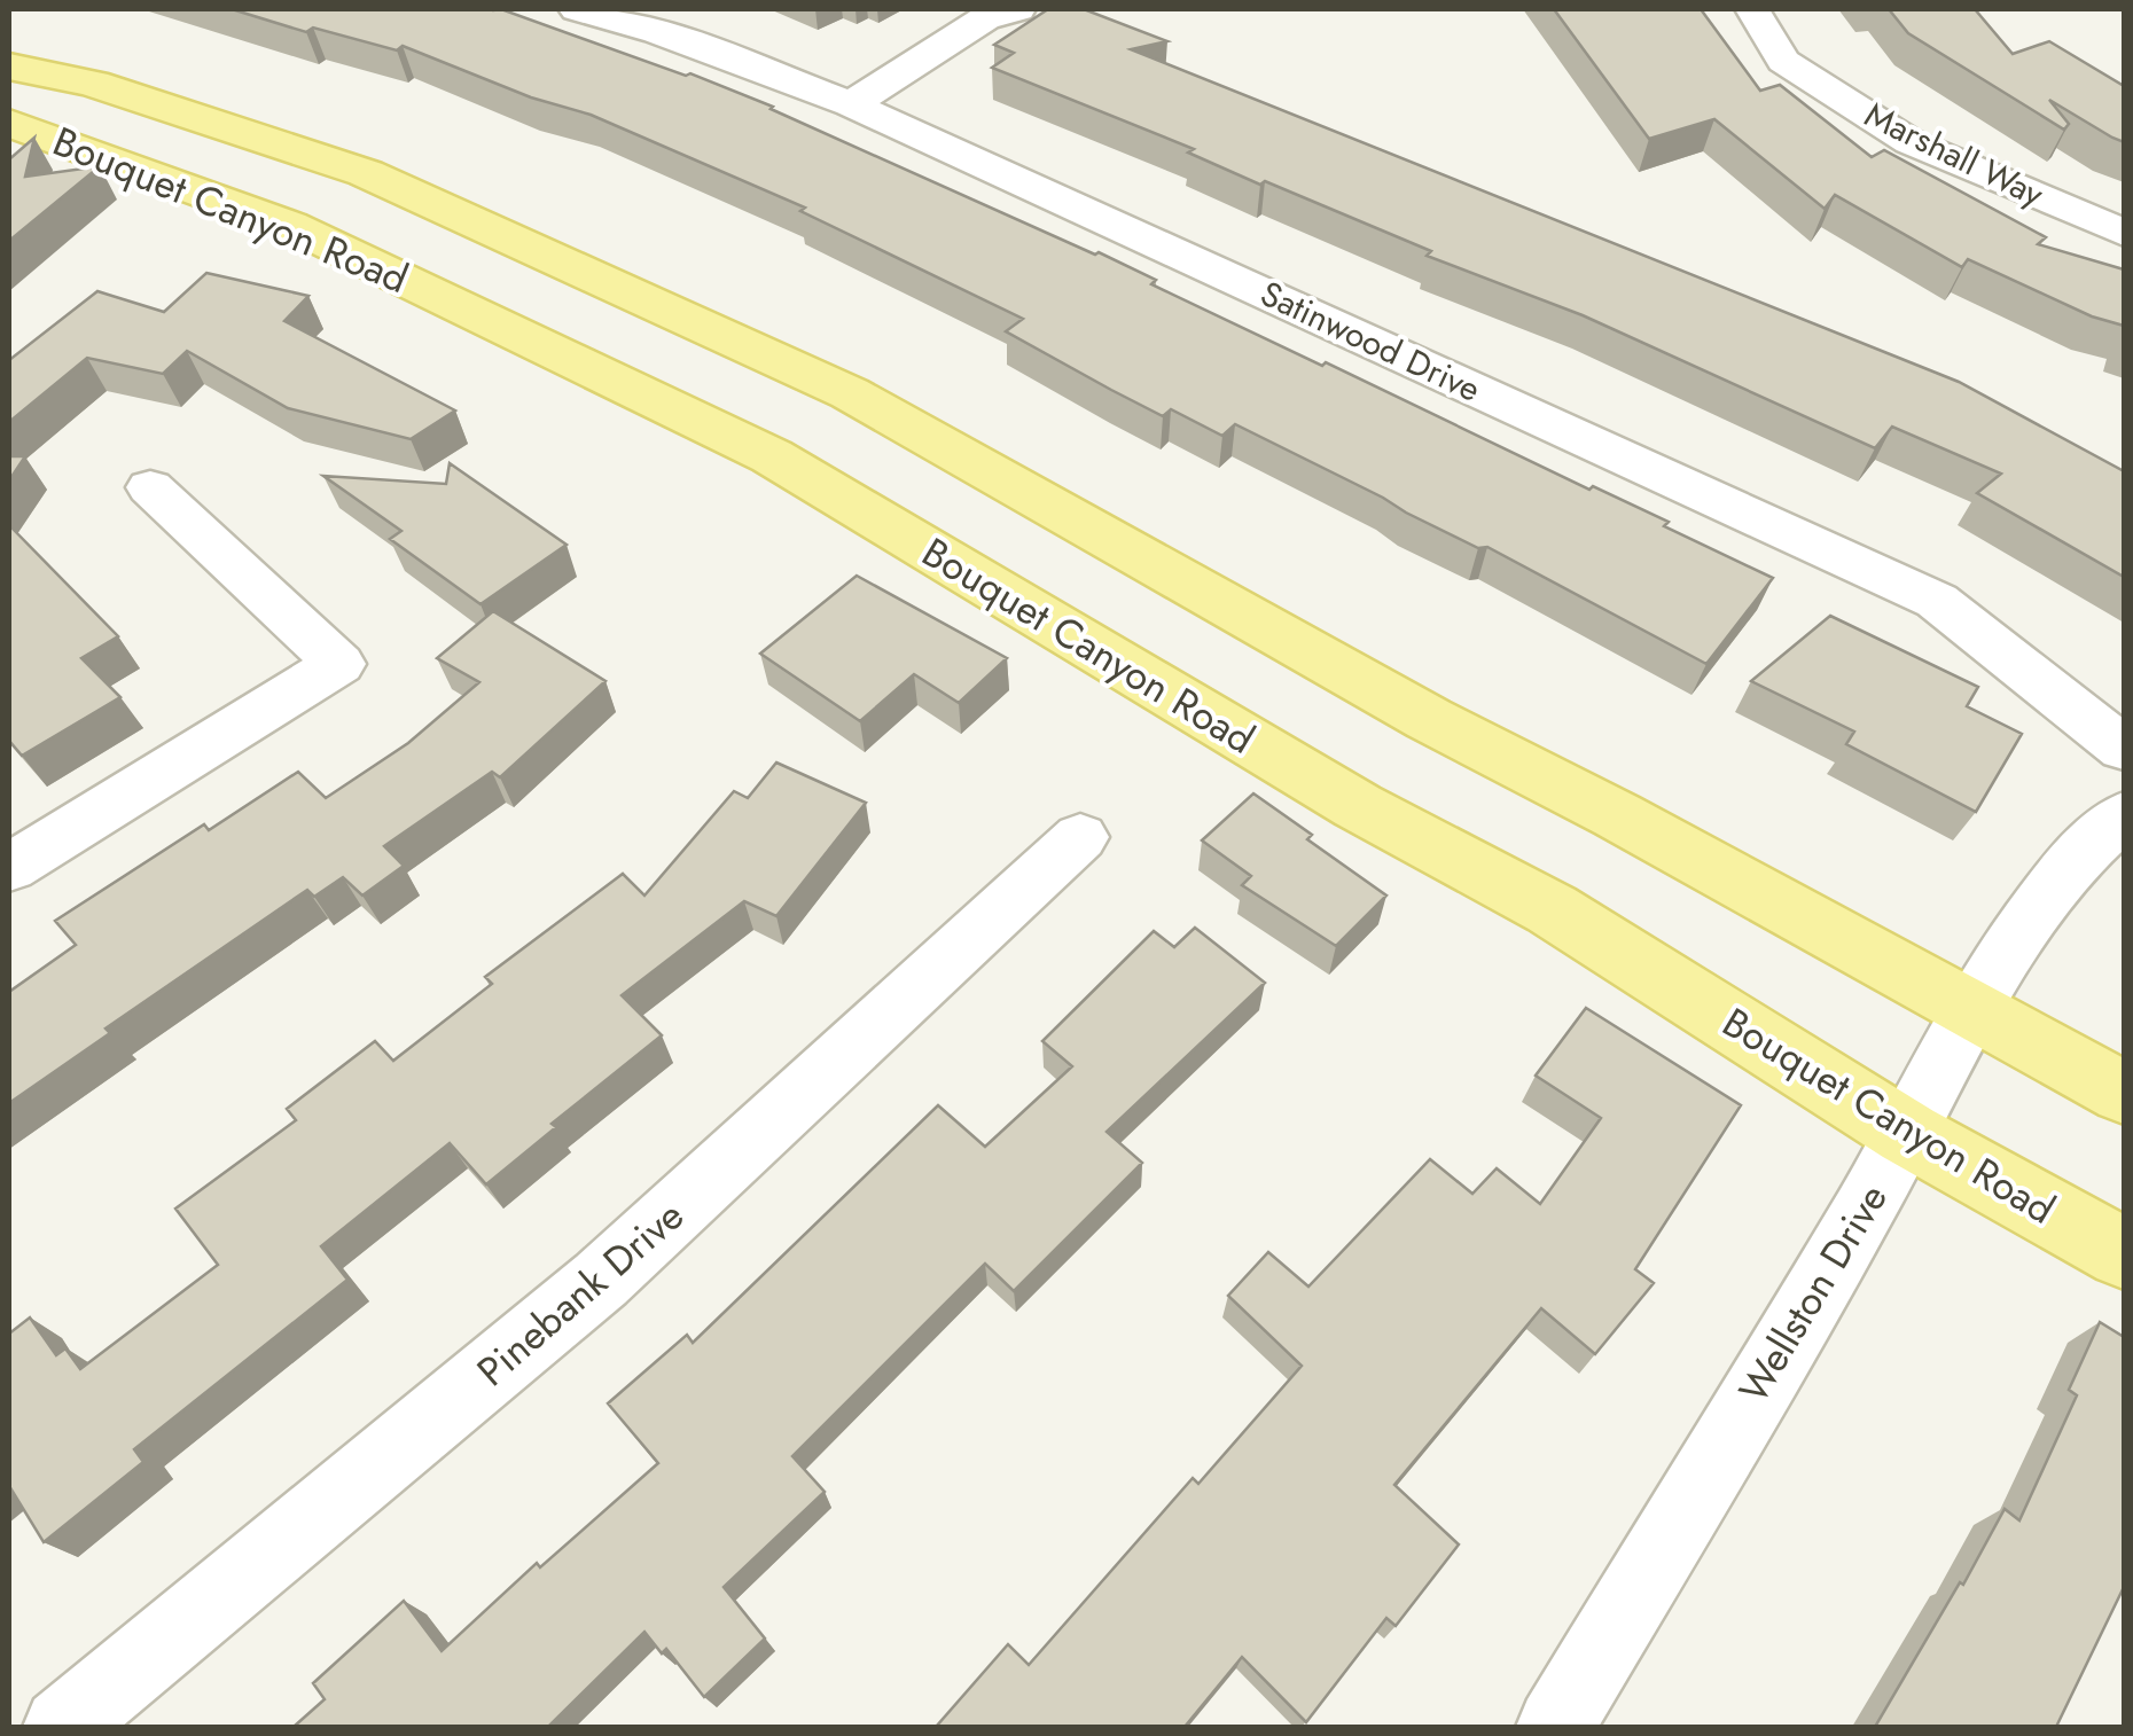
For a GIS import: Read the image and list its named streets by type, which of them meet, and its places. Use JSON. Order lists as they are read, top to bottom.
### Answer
{
  "streets": {
    "main road": ["Bouquet Canyon Road"],
    "street": [
      "Marshall Way",
      "Satinwood Drive",
      "Pinebank Drive",
      "Wellston Drive"
    ]
  },
  "crossings": [
    ["Bouquet Canyon Road", "Wellston Drive"]
  ]
}
